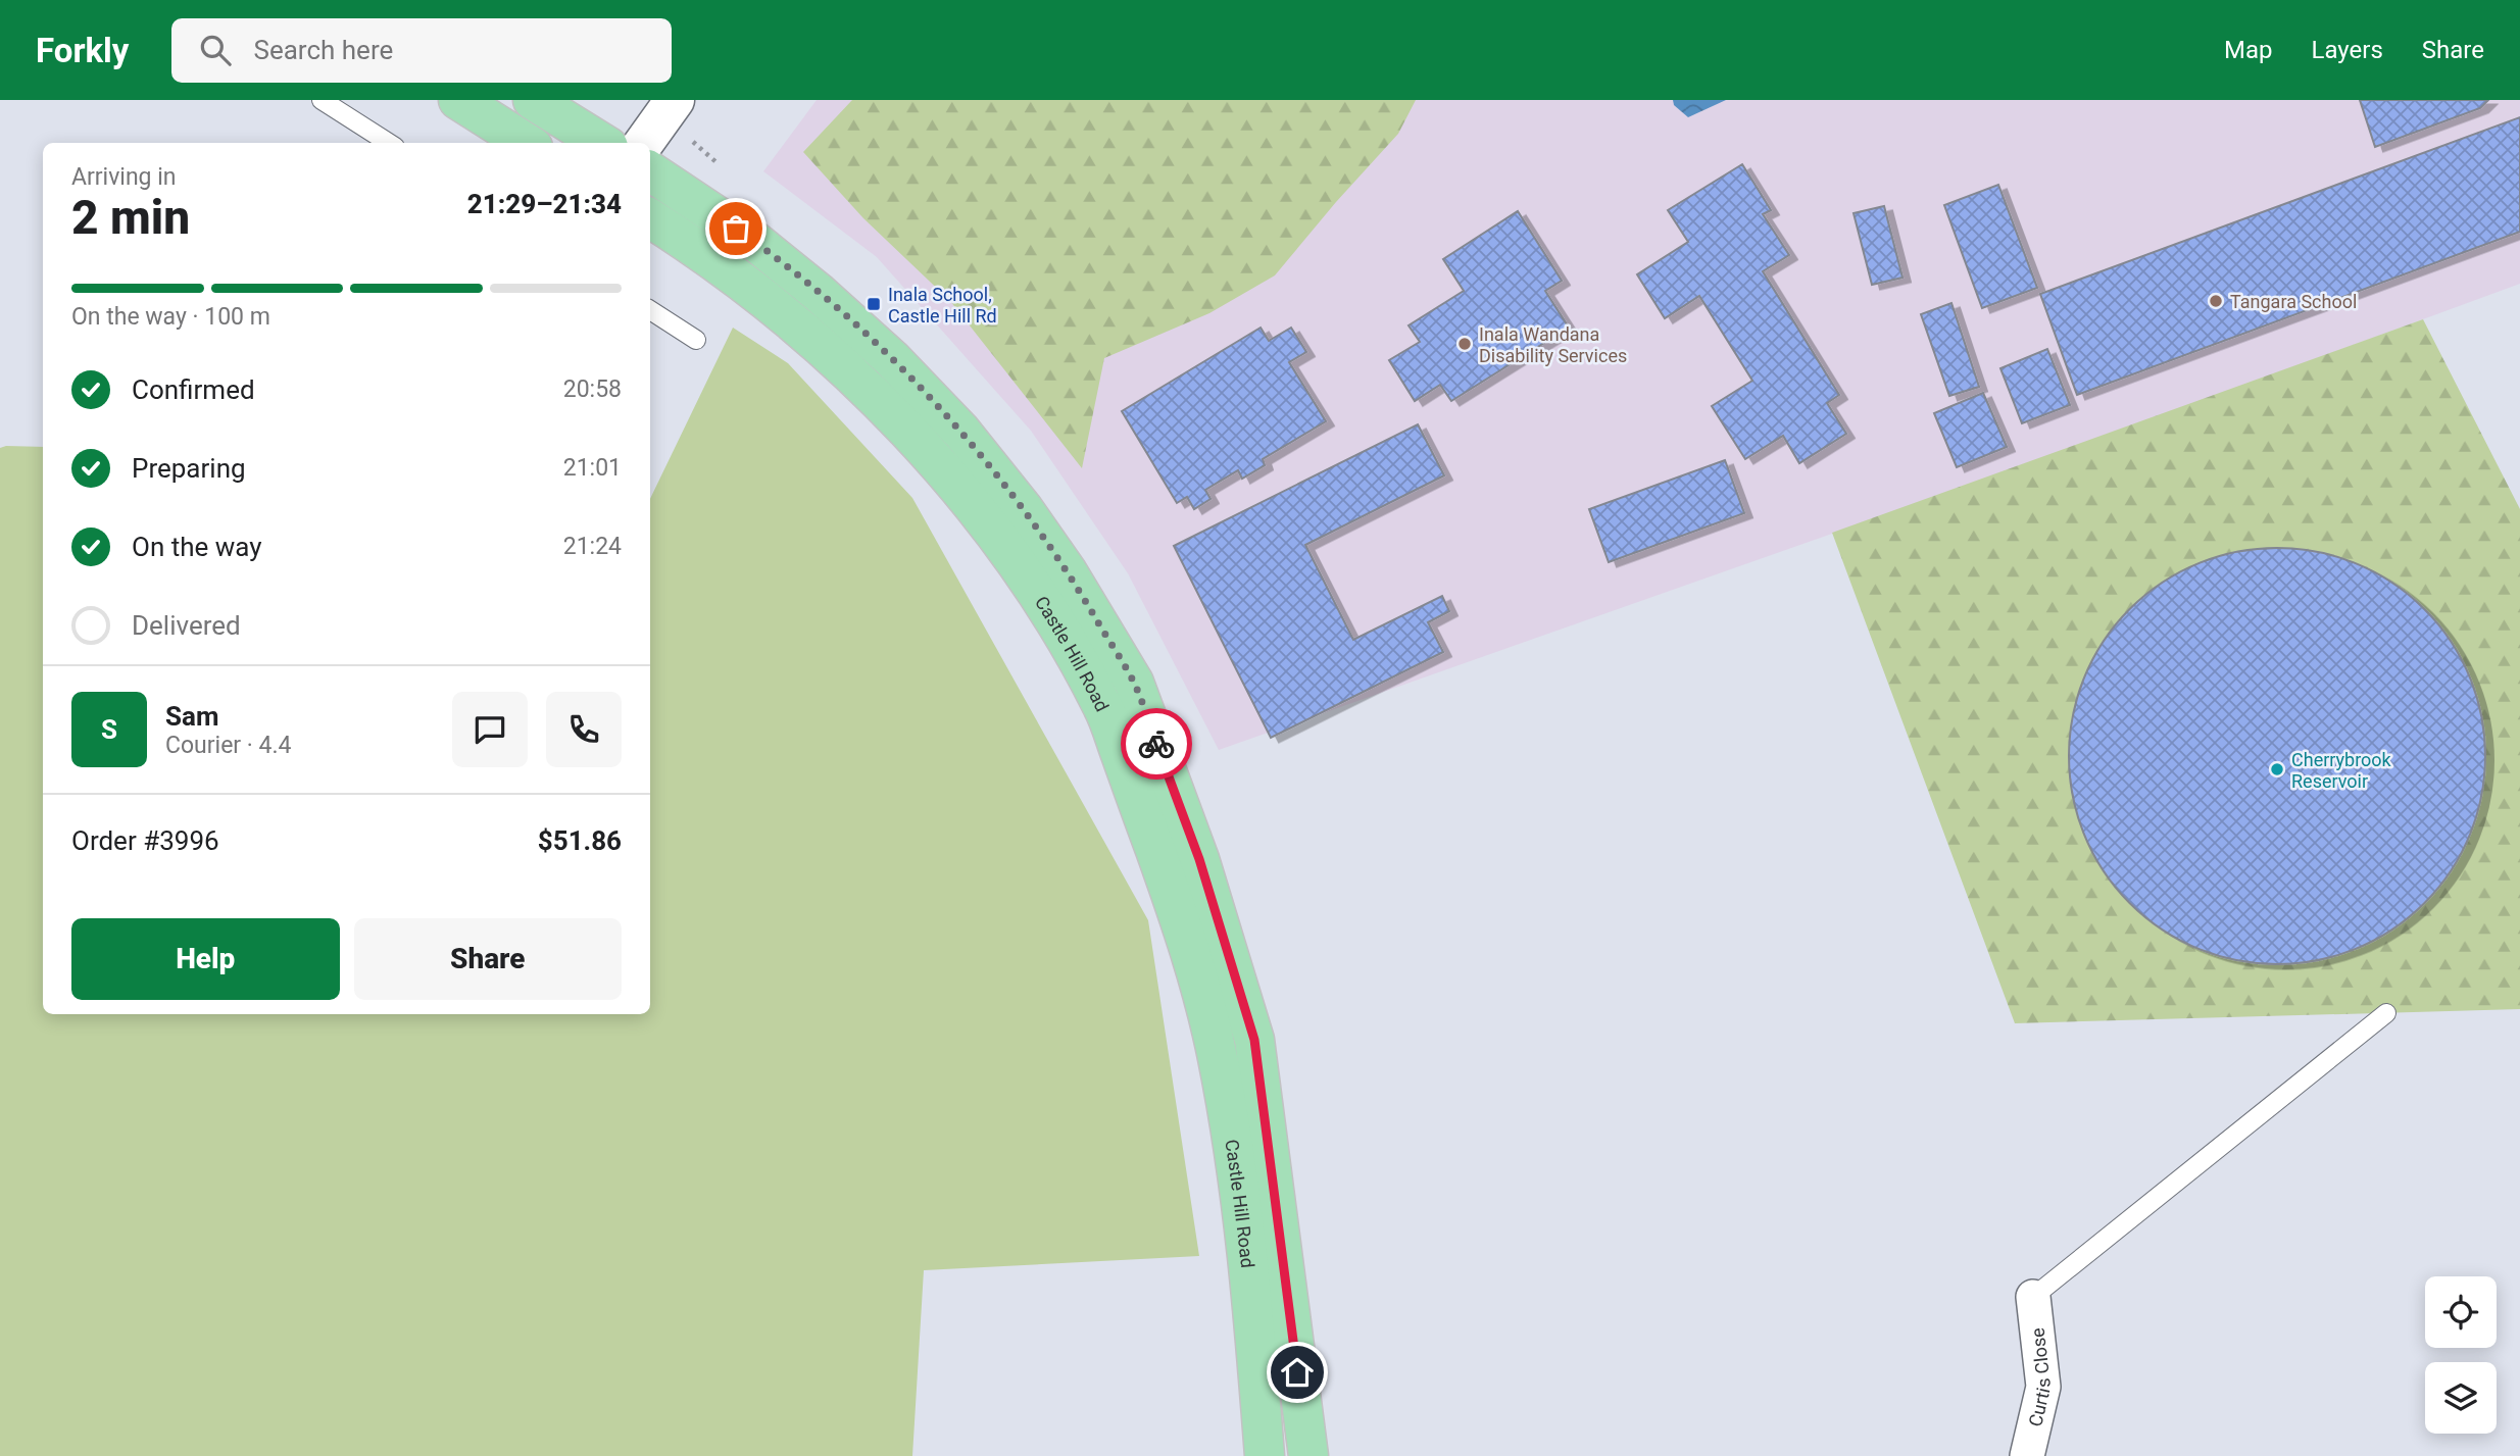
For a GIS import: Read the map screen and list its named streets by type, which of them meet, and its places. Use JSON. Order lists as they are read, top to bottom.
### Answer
{
  "streets": {
    "main road": ["Castle Hill Road"],
    "street": ["Curtis Close"]
  },
  "places": {
    "other": ["Tangara School", "Inala Wandana Disability Services", "Cherrybrook Reservoir"],
    "transit": ["Inala School, Castle Hill Rd"]
  },
  "page": {
    "header": "Forkly",
    "search": "Search here",
    "nav": ["Map", "Layers", "Share"],
    "heading": ["2 min", "Arriving in", "21:29–21:34"],
    "panel": [
      "Sam",
      "Courier · 4.4",
      "Order #3996",
      "$51.86"
    ],
    "bar": "On the way · 100 m",
    "list": [
      ["Confirmed", "20:58"],
      ["Preparing", "21:01"],
      ["On the way", "21:24"],
      "Delivered"
    ],
    "round": "S",
    "buttons": ["Help", "Share"]
  }
}
